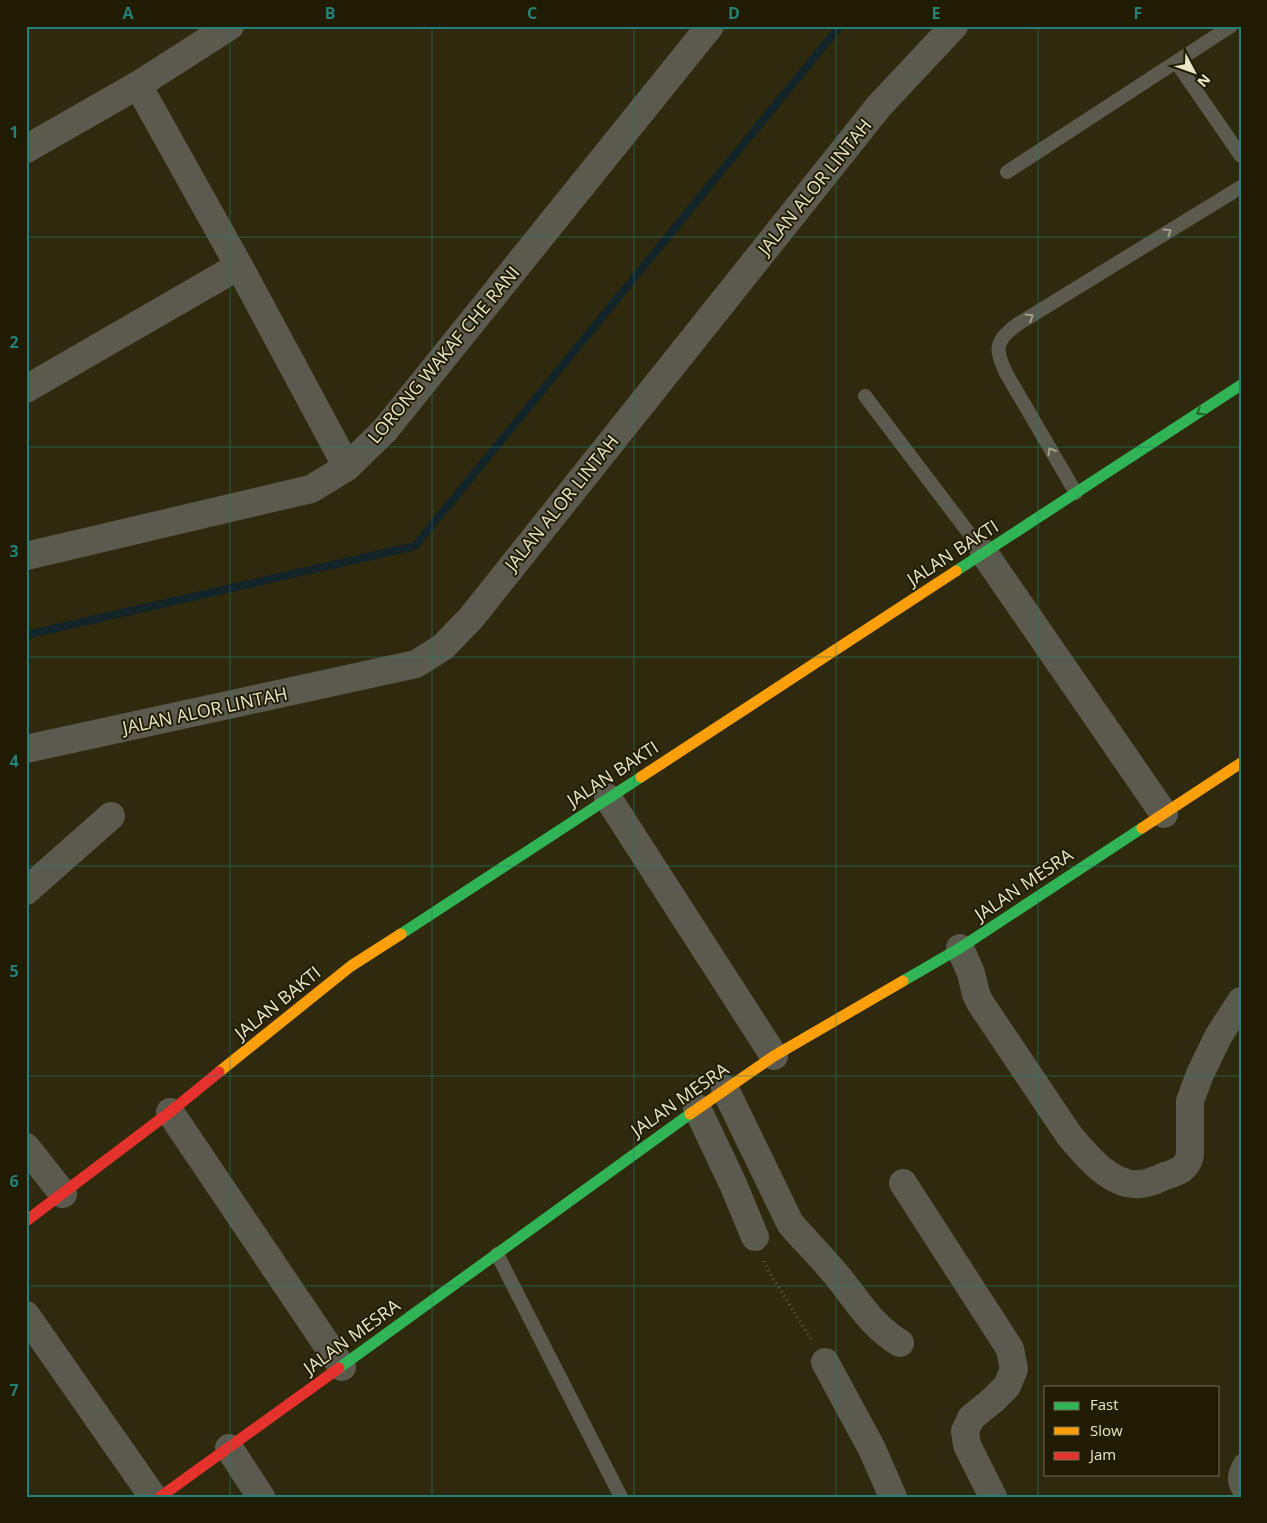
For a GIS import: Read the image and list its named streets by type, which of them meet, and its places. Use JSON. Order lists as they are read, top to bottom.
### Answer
{
  "streets": {
    "street": [
      "JALAN ALOR LINTAH",
      "LORONG WAKAF CHE RANI",
      "JALAN BAKTI",
      "JALAN MESRA"
    ]
  },
  "legend": ["Fast", "Slow", "Jam"],
  "north": "bottom right",
  "grid": {
    "columns": [
      "A",
      "B",
      "C",
      "D",
      "E",
      "F"
    ],
    "rows": [
      "1",
      "2",
      "3",
      "4",
      "5",
      "6",
      "7"
    ]
  }
}
